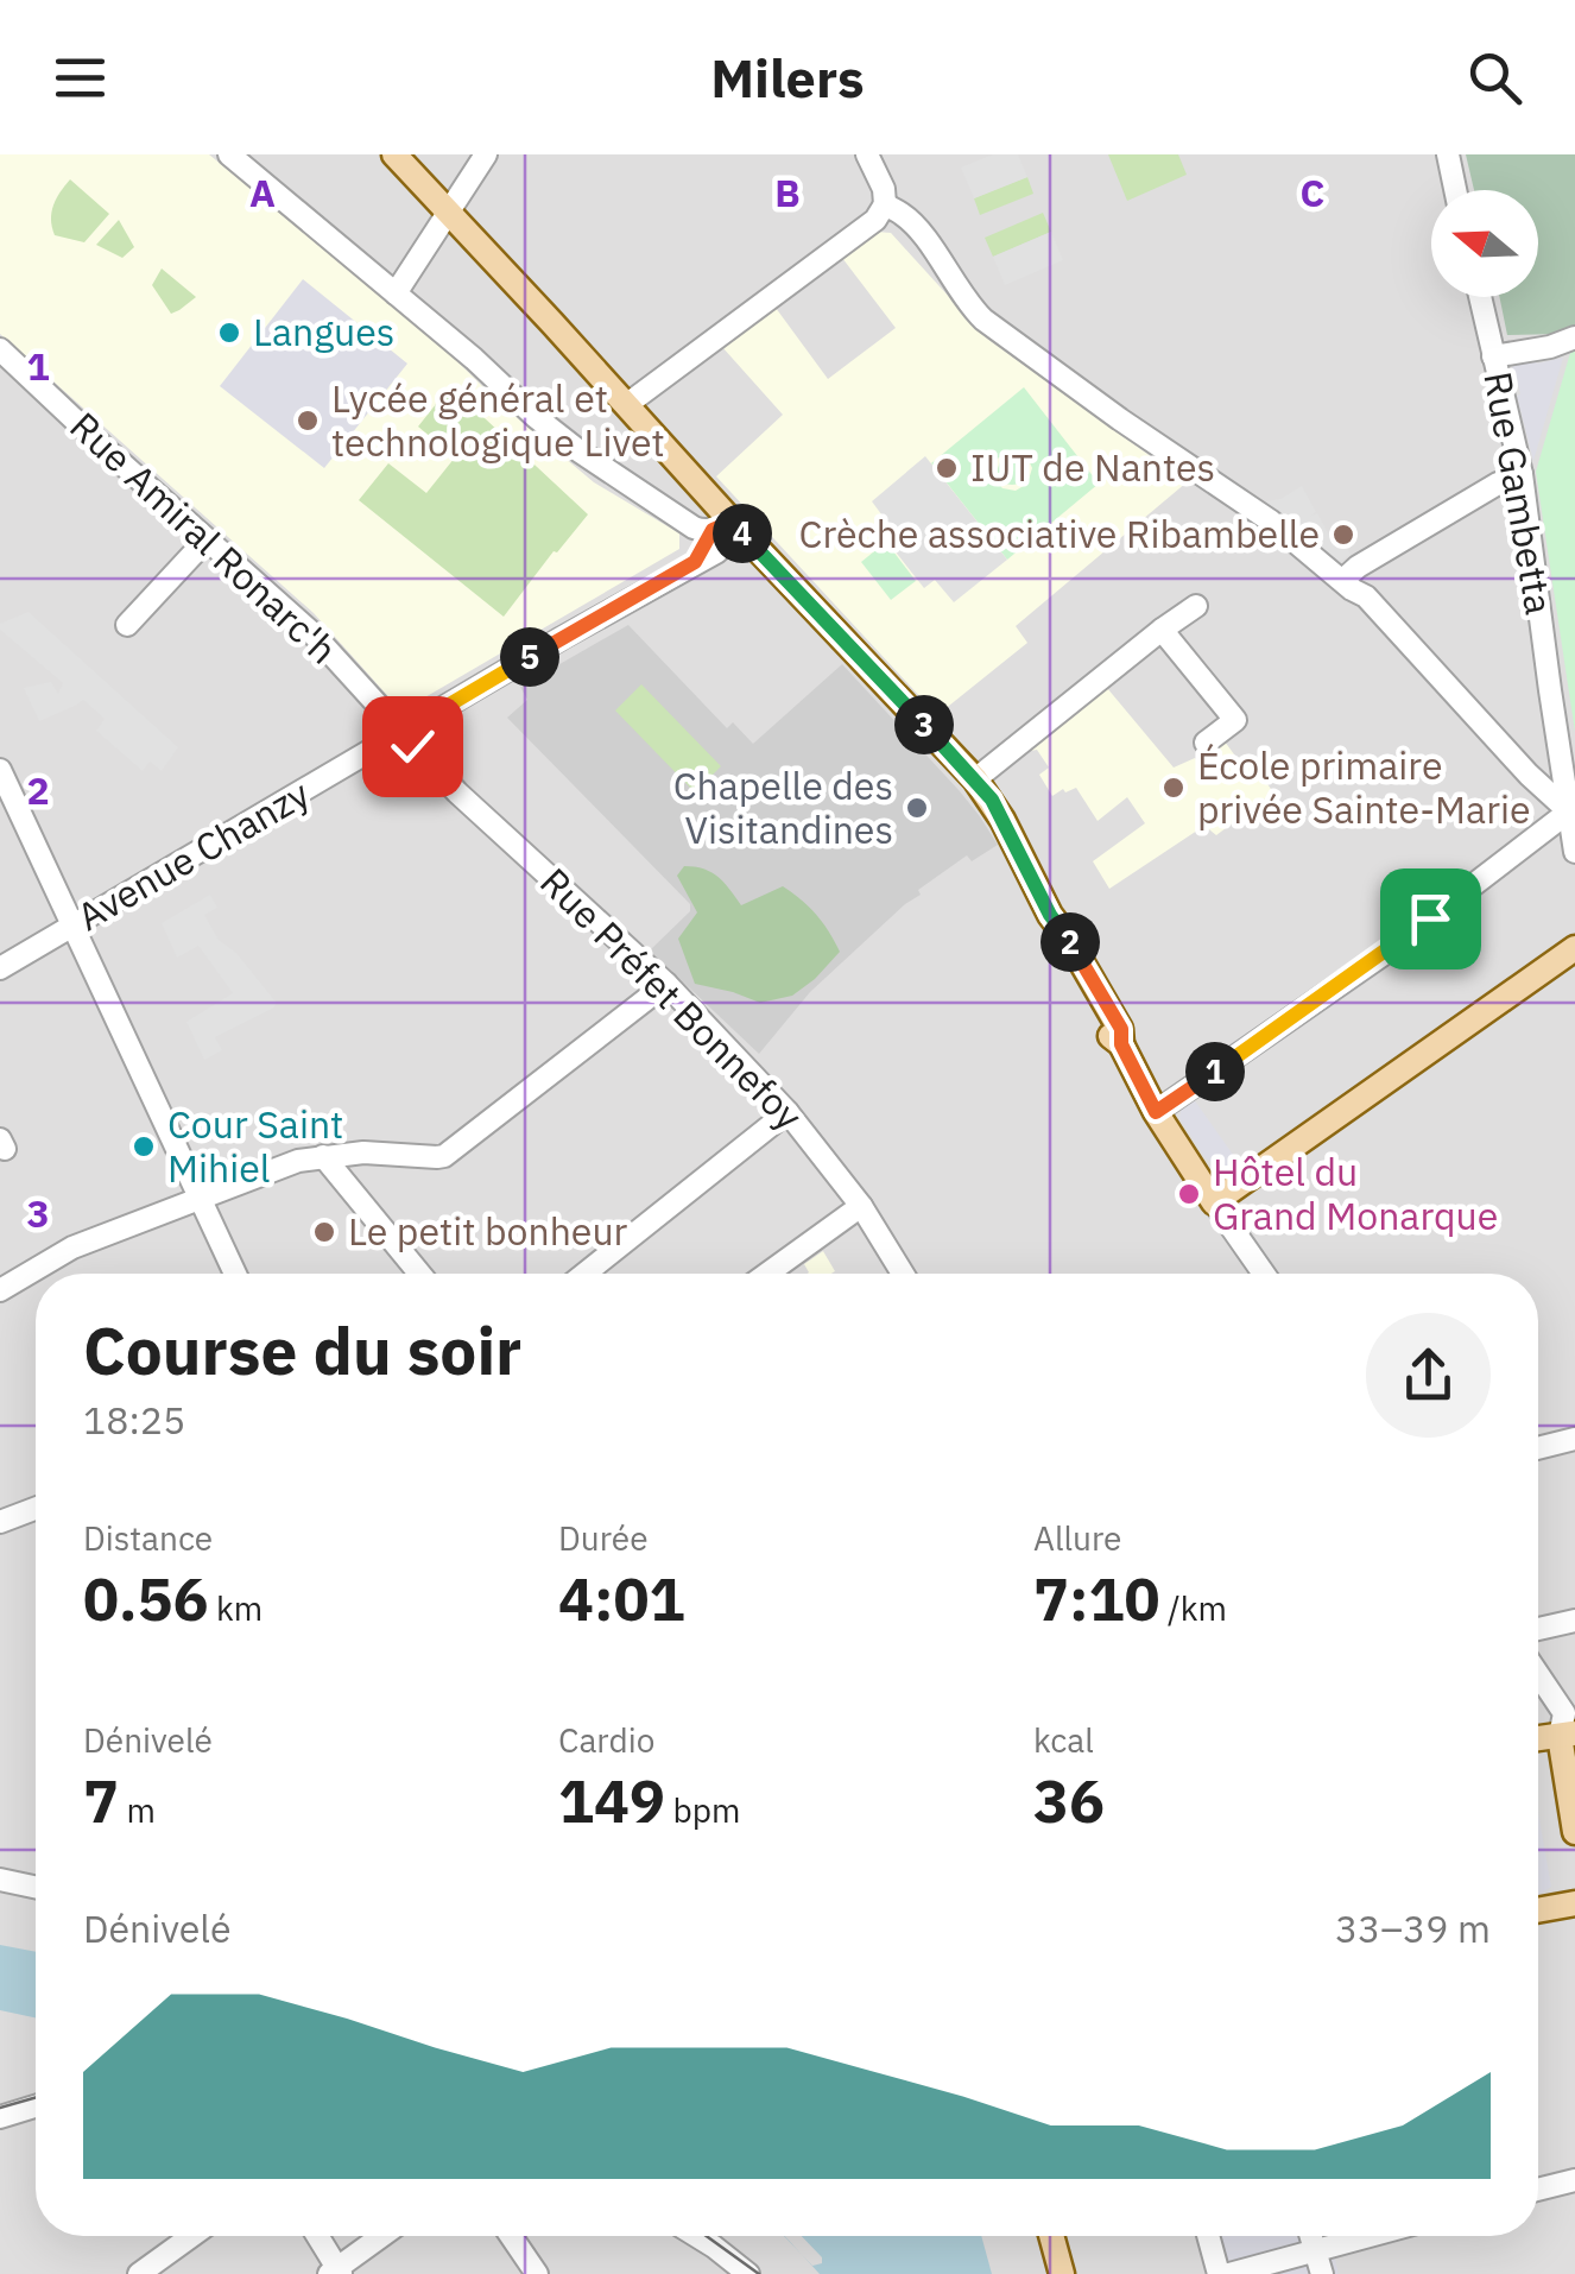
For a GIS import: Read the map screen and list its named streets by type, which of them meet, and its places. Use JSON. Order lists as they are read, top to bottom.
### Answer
{
  "streets": {
    "street": [
      "Rue Gambetta",
      "Rue Amiral Ronarc'h",
      "Avenue Chanzy",
      "Rue Préfet Bonnefoy"
    ]
  },
  "crossings": [
    ["Rue Amiral Ronarc'h", "Avenue Chanzy"],
    ["Rue Amiral Ronarc'h", "Rue Préfet Bonnefoy"],
    ["Avenue Chanzy", "Rue Préfet Bonnefoy"]
  ],
  "places": [
    "Langues",
    "Lycée général et technologique Livet",
    "IUT de Nantes",
    "Crèche associative Ribambelle",
    "École primaire privée Sainte-Marie",
    "Chapelle des Visitandines",
    "Cour Saint Mihiel",
    "Hôtel du Grand Monarque",
    "Le petit bonheur"
  ],
  "north": "left",
  "page": {
    "header": "Milers",
    "pins": [
      "4",
      "5",
      "3",
      "2",
      "1"
    ],
    "heading": ["Course du soir", "18:25"],
    "stats": [
      ["Distance", "0.56 km"],
      ["Durée", "4:01"],
      ["Allure", "7:10 /km"],
      ["Dénivelé", "7 m"],
      ["Cardio", "149 bpm"],
      ["kcal", "36"]
    ],
    "chart": ["Dénivelé", "33–39 m"]
  },
  "grid": {
    "columns": ["A", "B", "C"],
    "rows": ["1", "2", "3"]
  }
}
